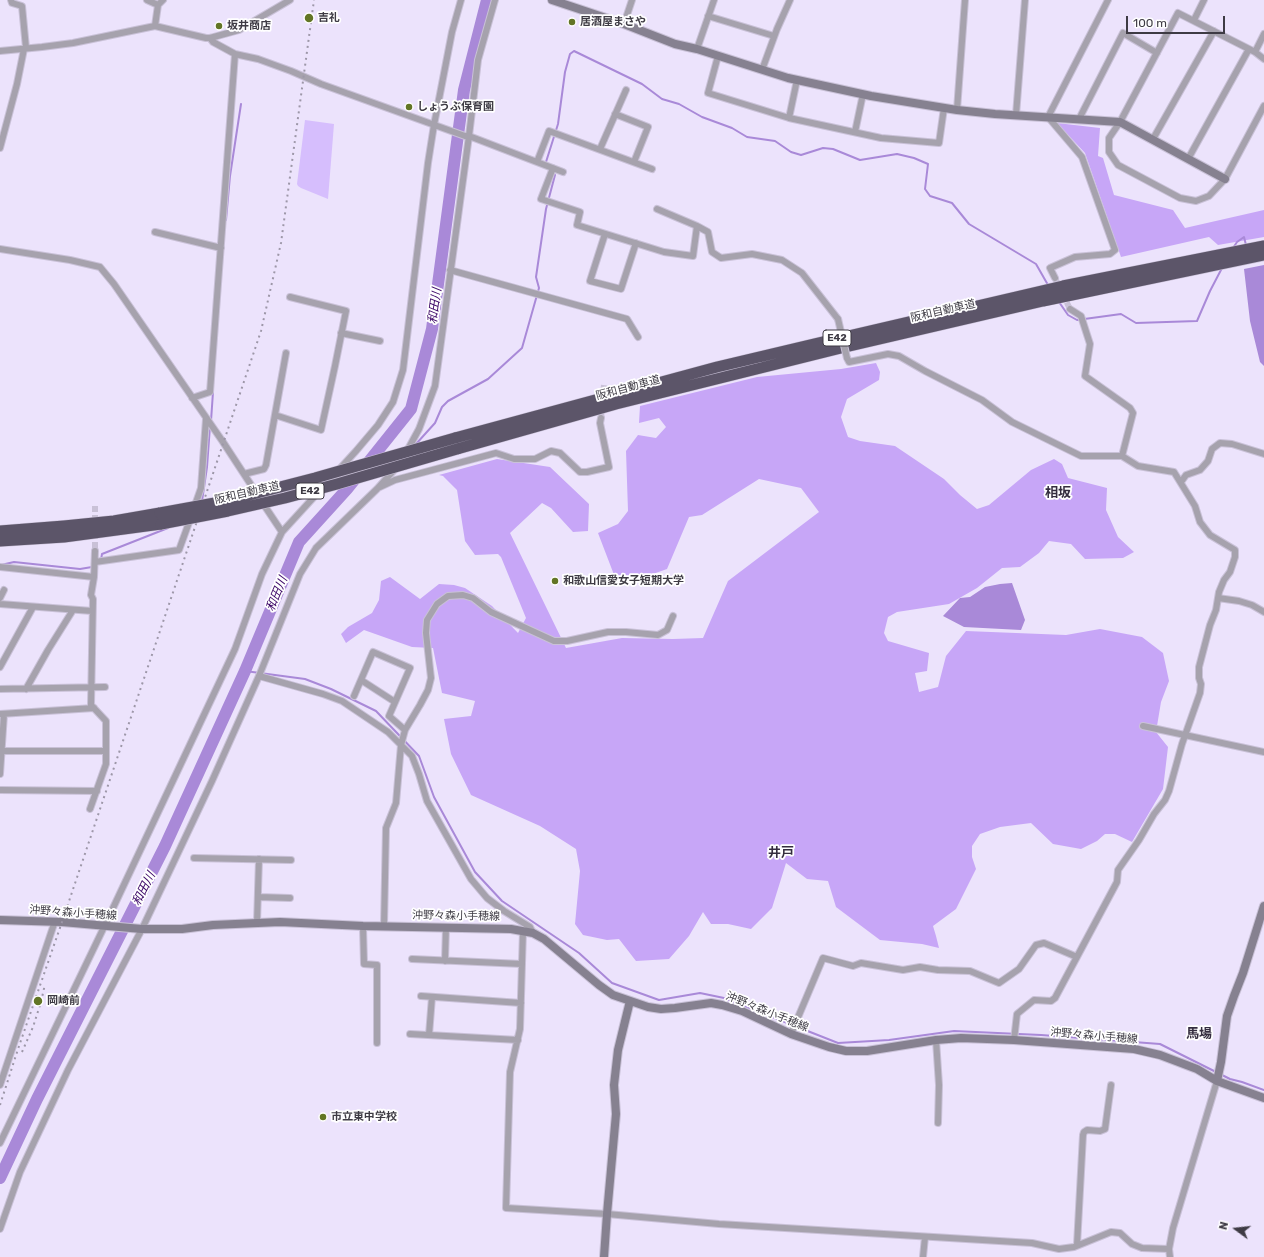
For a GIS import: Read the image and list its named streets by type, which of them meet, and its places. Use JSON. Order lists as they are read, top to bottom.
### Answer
{
  "streets": {
    "highway": ["阪和自動車道", "E42"],
    "main road": ["沖野々森小手穂線"]
  },
  "districts": ["相坂", "井戸", "馬場"],
  "water": ["和田川"],
  "places": [
    "吉礼",
    "居酒屋まさや",
    "坂井商店",
    "しょうぶ保育園",
    "和歌山信愛女子短期大学",
    "岡崎前",
    "市立東中学校"
  ],
  "scale_bar": "100 m",
  "north": "left"
}
